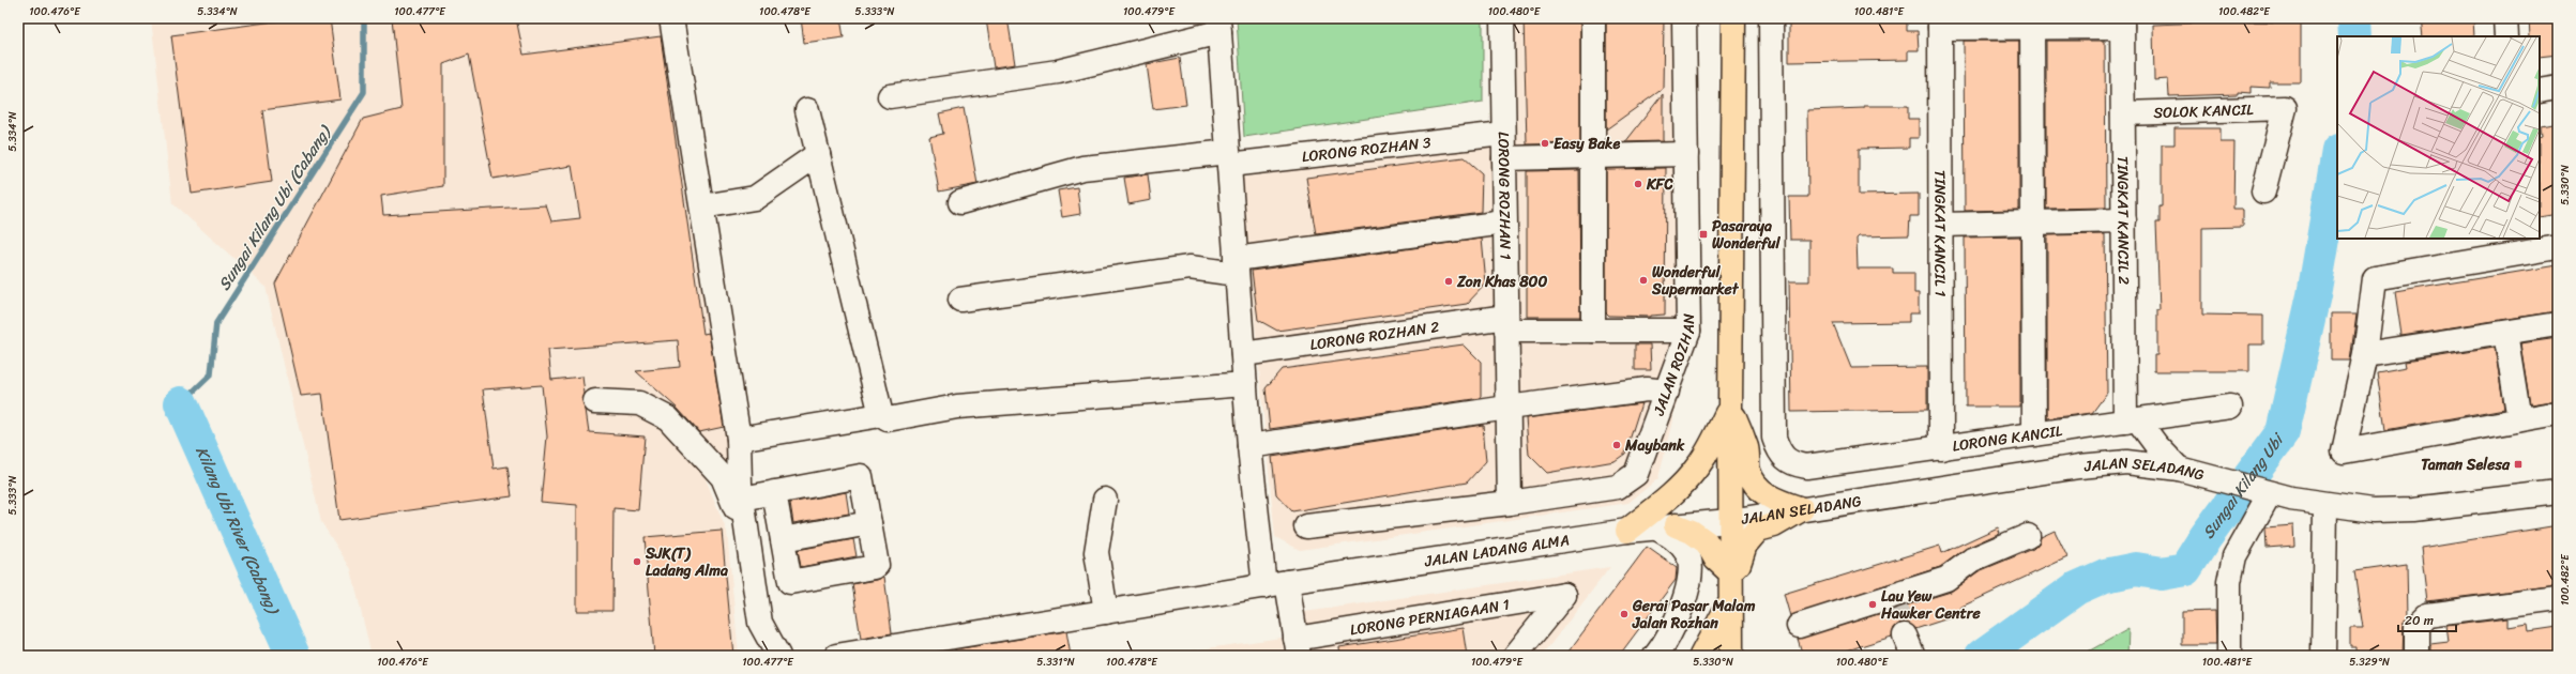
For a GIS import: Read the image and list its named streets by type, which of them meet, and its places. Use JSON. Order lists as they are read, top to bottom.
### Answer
{
  "streets": {
    "street": [
      "SOLOK KANCIL",
      "LORONG ROZHAN 3",
      "LORONG ROZHAN 1",
      "TINGKAT KANCIL 2",
      "TINGKAT KANCIL 1",
      "LORONG ROZHAN 2",
      "JALAN ROZHAN",
      "LORONG KANCIL",
      "JALAN SELADANG",
      "JALAN LADANG ALMA",
      "LORONG PERNIAGAAN 1"
    ]
  },
  "crossings": [
    ["SOLOK KANCIL", "TINGKAT KANCIL 2"],
    ["LORONG ROZHAN 3", "LORONG ROZHAN 1"],
    ["LORONG ROZHAN 1", "LORONG ROZHAN 2"],
    ["LORONG ROZHAN 1", "JALAN ROZHAN"],
    ["TINGKAT KANCIL 2", "LORONG KANCIL"],
    ["TINGKAT KANCIL 1", "LORONG KANCIL"],
    ["LORONG ROZHAN 2", "JALAN ROZHAN"],
    ["JALAN SELADANG", "JALAN LADANG ALMA"]
  ],
  "water": ["Sungai Kilang Ubi (Cabang)", "Sungai Kilang Ubi", "Kilang Ubi River (Cabang)"],
  "places": {
    "other": [
      "Easy Bake",
      "KFC",
      "Wonderful Supermarket",
      "Zon Khas 800",
      "Maybank",
      "SJK(T) Ladang Alma",
      "Lau Yew Hawker Centre",
      "Gerai Pasar Malam Jalan Rozhan"
    ],
    "transit": ["Pasaraya Wonderful", "Taman Selesa"]
  },
  "scale_bar": "20 m",
  "coordinates": [
    "100.476°E",
    "5.334°N",
    "100.477°E",
    "100.478°E",
    "5.333°N",
    "100.479°E",
    "100.480°E",
    "100.481°E",
    "100.482°E",
    "5.330°N",
    "5.331°N",
    "5.329°N"
  ]
}
